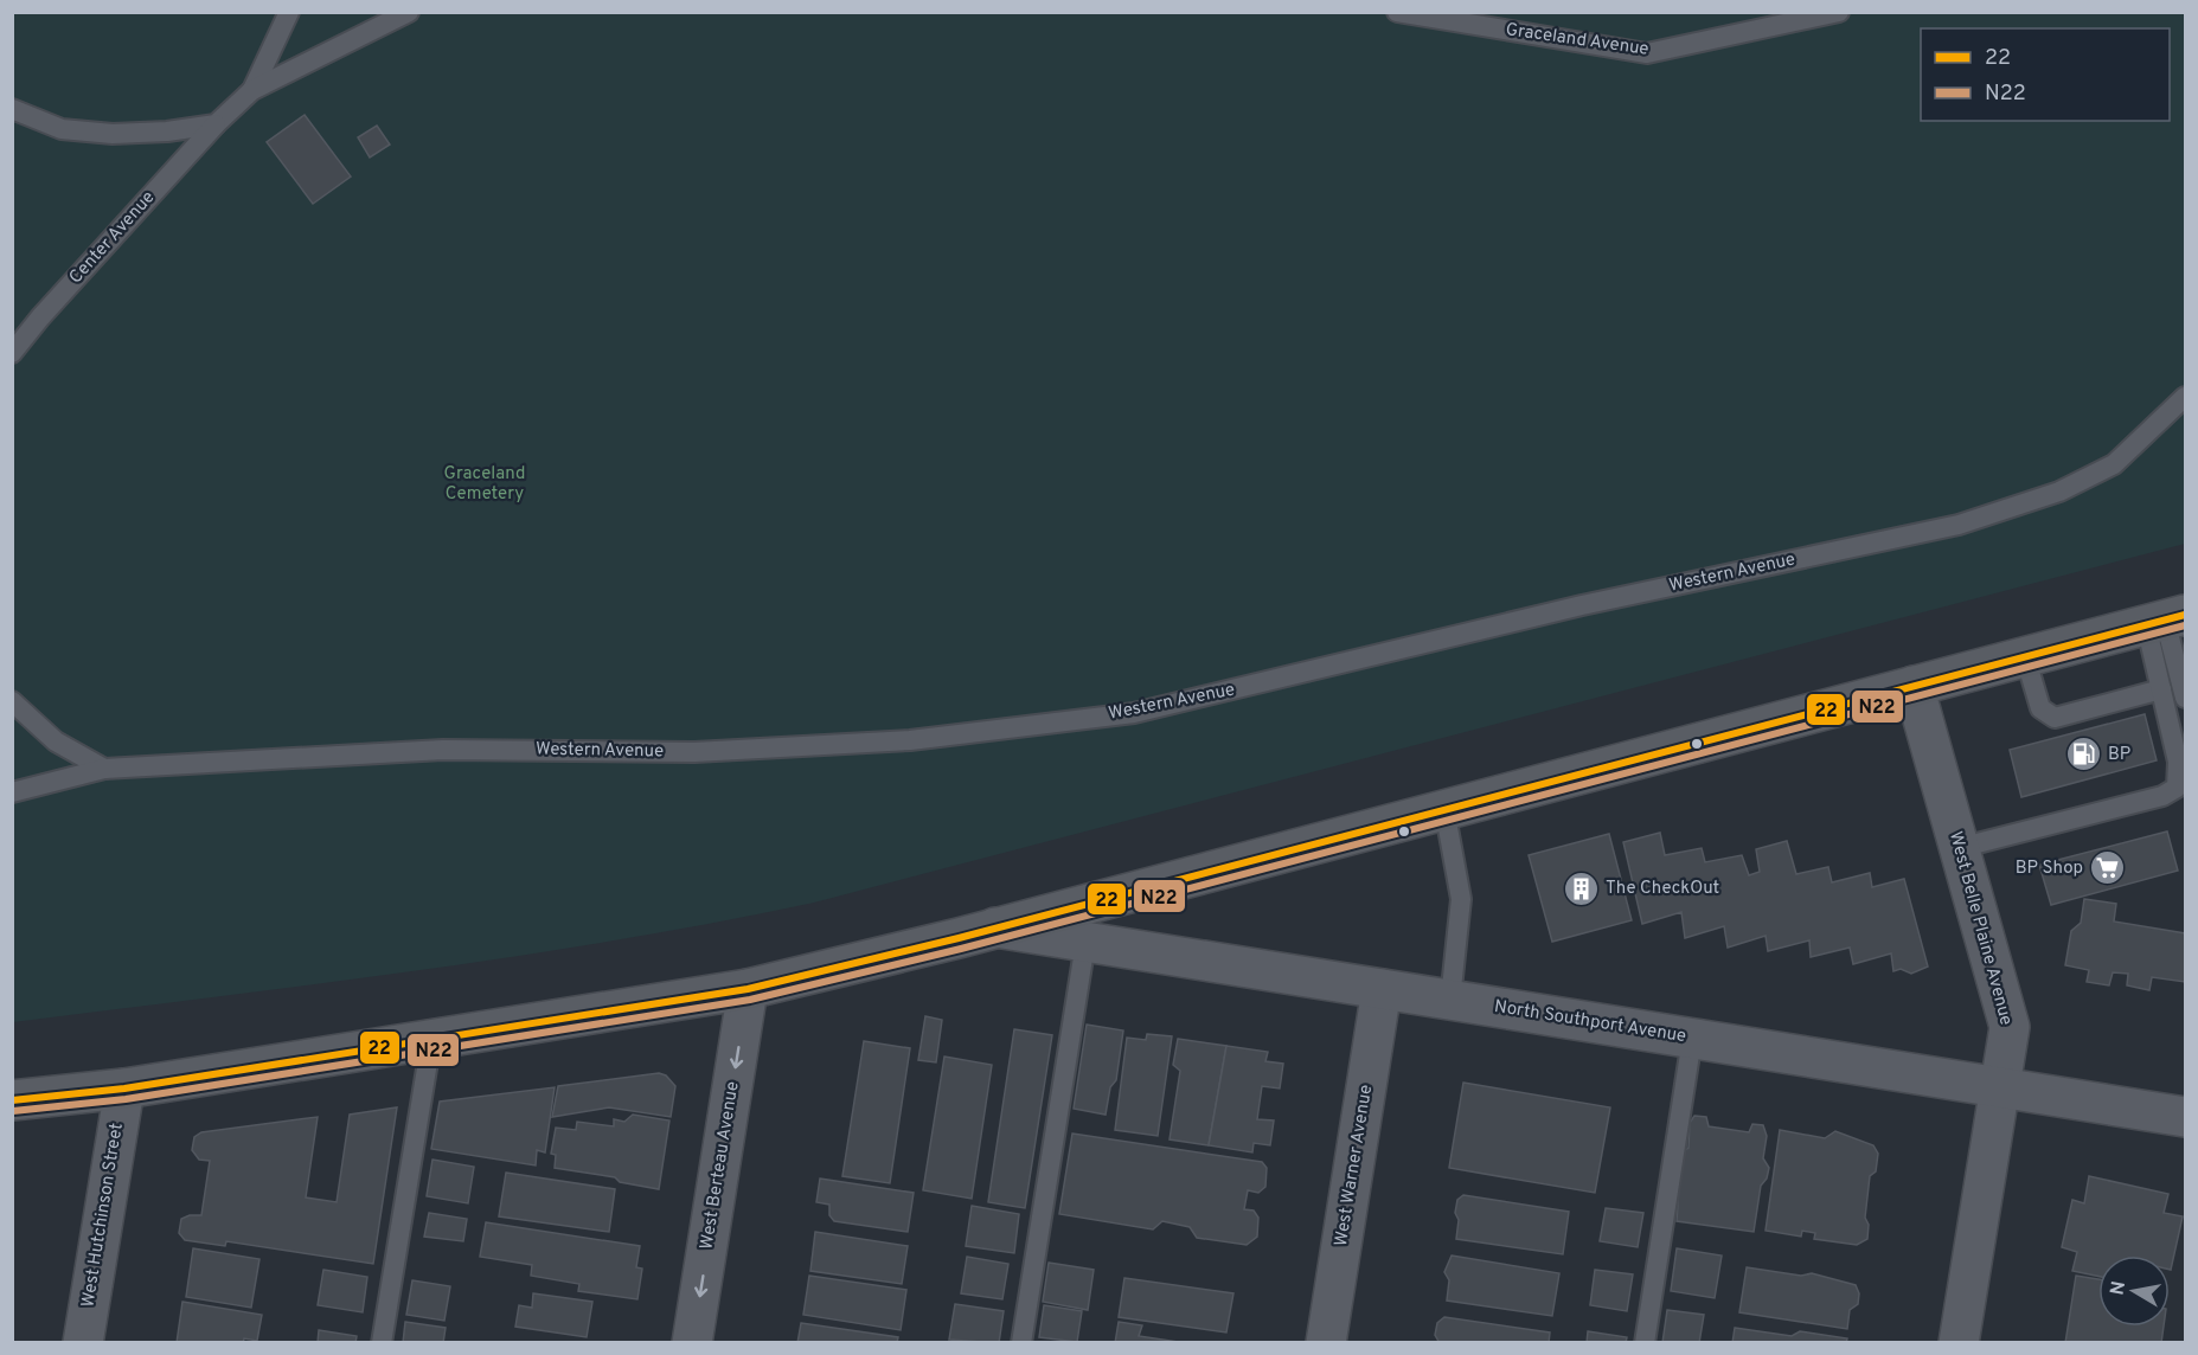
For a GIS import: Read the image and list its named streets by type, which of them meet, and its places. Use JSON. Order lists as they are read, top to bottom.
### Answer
{
  "streets": {
    "street": [
      "West Belle Plaine Avenue",
      "North Southport Avenue",
      "West Berteau Avenue",
      "West Warner Avenue",
      "West Hutchinson Street"
    ],
    "lane": ["Graceland Avenue", "Center Avenue", "Western Avenue"]
  },
  "crossings": [
    ["West Belle Plaine Avenue", "North Southport Avenue"],
    ["North Southport Avenue", "West Warner Avenue"]
  ],
  "one_way": ["West Berteau Avenue"],
  "parks": ["Graceland Cemetery"],
  "places": {
    "fuel station": ["BP"],
    "supermarket": ["BP Shop"],
    "building": ["The CheckOut"]
  },
  "lines": ["transit line 22", "transit line N22"],
  "legend": ["22", "N22"],
  "north": "left"
}
